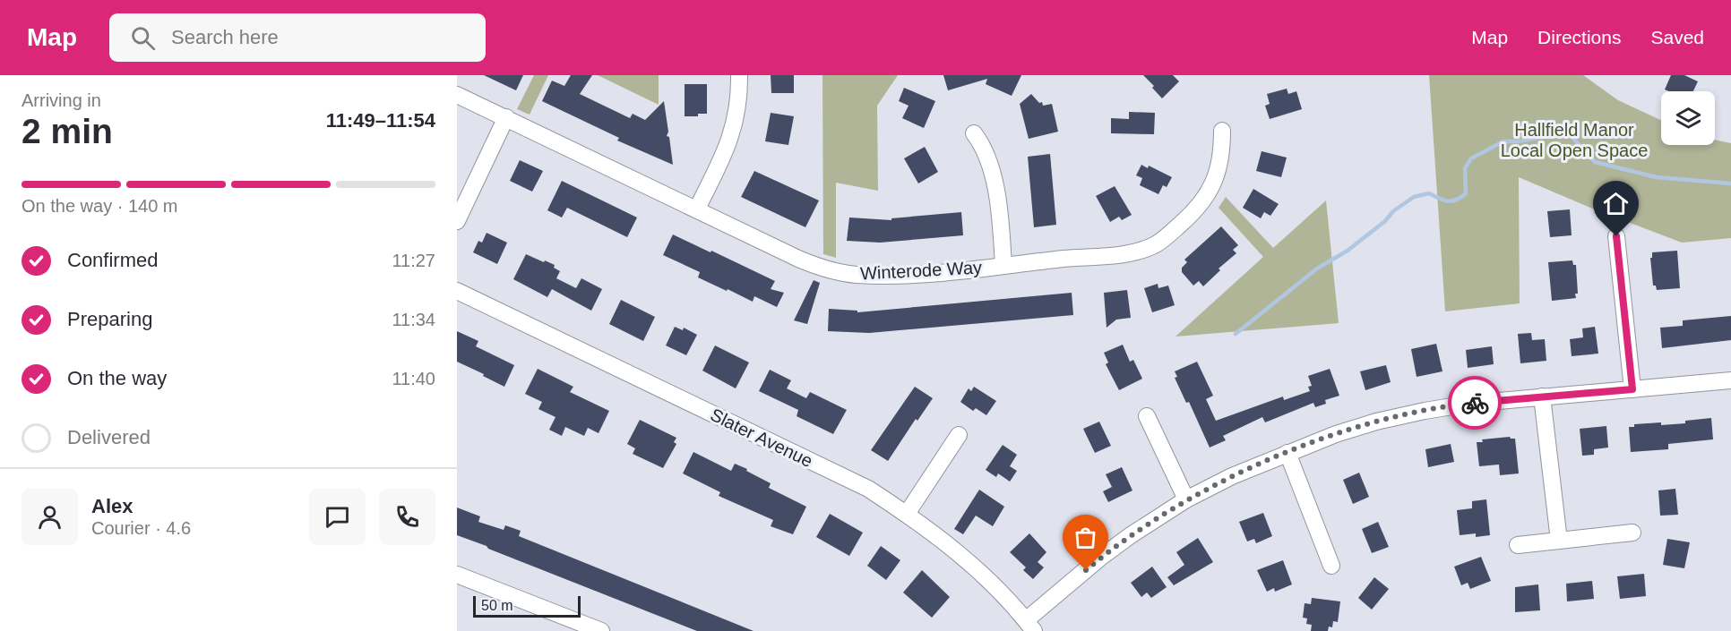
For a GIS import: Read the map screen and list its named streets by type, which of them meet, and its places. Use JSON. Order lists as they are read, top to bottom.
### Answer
{
  "streets": {
    "street": ["Winterode Way", "Slater Avenue"]
  },
  "parks": ["Hallfield Manor Local Open Space"],
  "scale_bar": "50 m",
  "page": {
    "header": "Map",
    "search": "Search here",
    "nav": ["Map", "Directions", "Saved"],
    "heading": ["2 min", "Arriving in", "11:49–11:54"],
    "panel": ["Alex", "Courier · 4.6"],
    "bar": "On the way · 140 m",
    "list": [
      ["Confirmed", "11:27"],
      ["Preparing", "11:34"],
      ["On the way", "11:40"],
      "Delivered"
    ],
    "scale": "50 m"
  }
}
